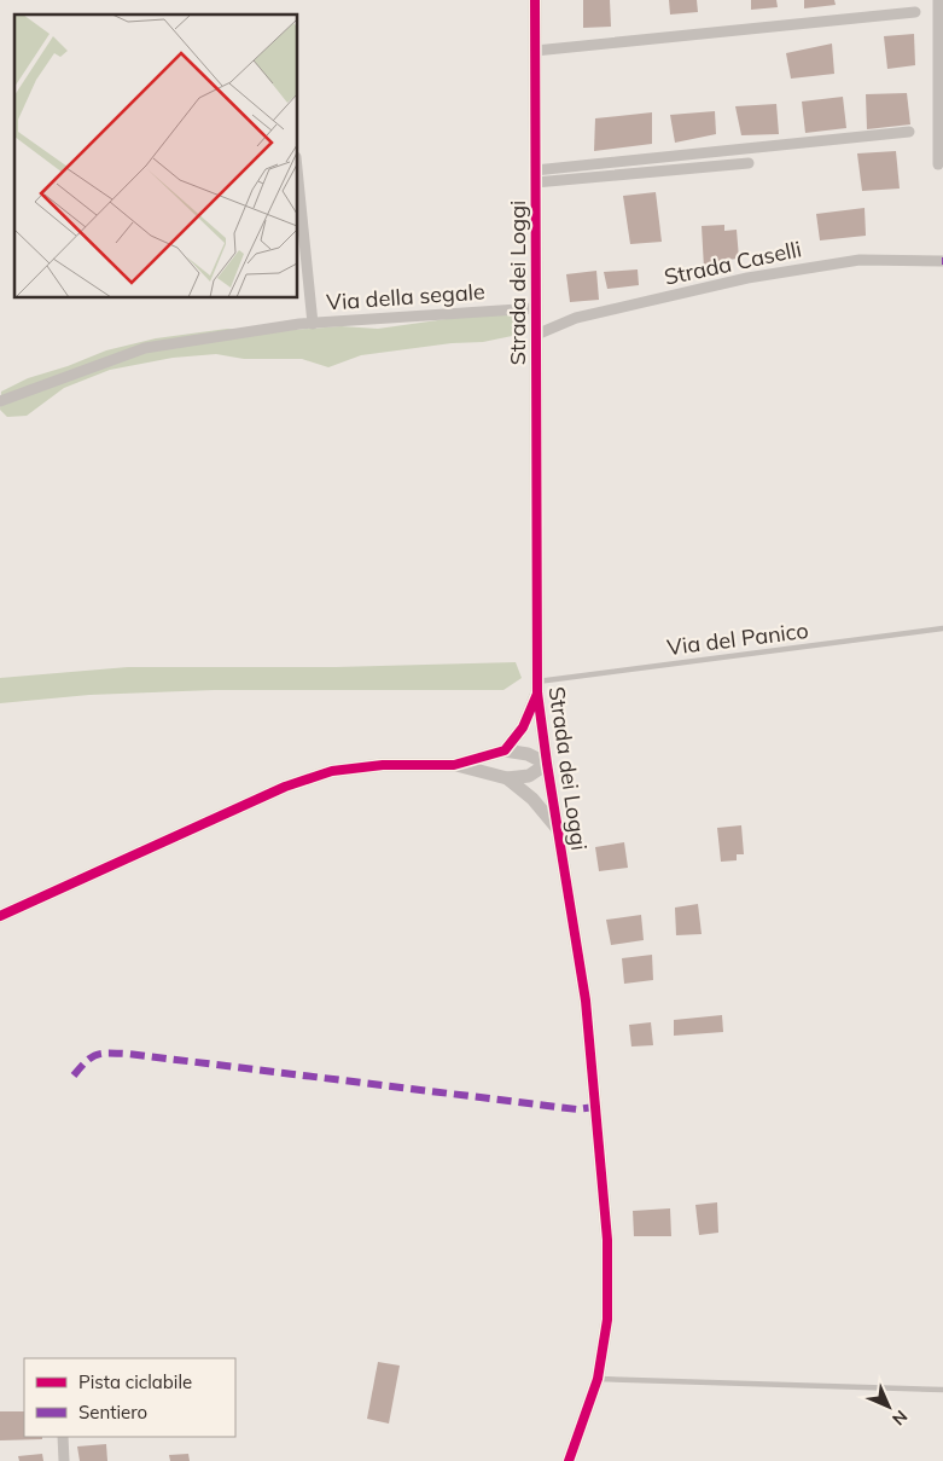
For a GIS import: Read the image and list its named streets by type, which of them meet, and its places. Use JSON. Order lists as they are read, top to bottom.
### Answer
{
  "streets": {
    "street": ["Strada Caselli", "Strada dei Loggi", "Via della segale"],
    "lane": ["Via del Panico"]
  },
  "crossings": [
    ["Strada Caselli", "Strada dei Loggi"],
    ["Strada dei Loggi", "Via della segale"],
    ["Strada dei Loggi", "Via del Panico"]
  ],
  "legend": ["Pista ciclabile", "Sentiero"],
  "north": "bottom right"
}
